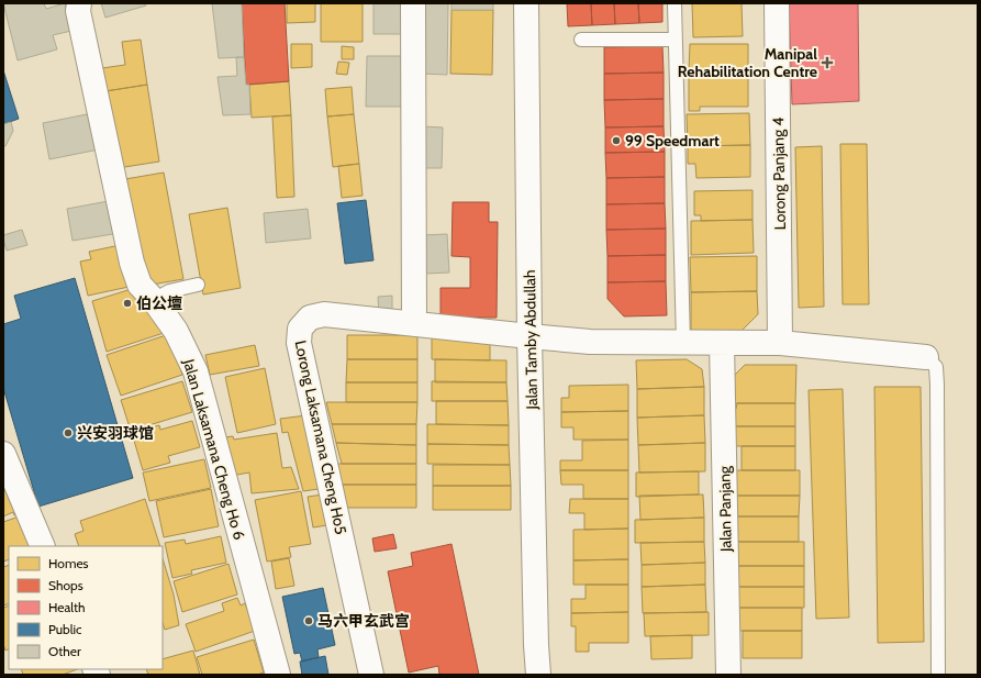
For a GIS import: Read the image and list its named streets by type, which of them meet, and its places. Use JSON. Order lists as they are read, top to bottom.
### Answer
{
  "streets": {
    "street": [
      "Lorong Panjang 4",
      "Jalan Tamby Abdullah",
      "Lorong Laksamana Cheng Ho5",
      "Jalan Laksamana Cheng Ho 6",
      "Jalan Panjang"
    ]
  },
  "crossings": [
    ["Lorong Panjang 4", "Lorong Laksamana Cheng Ho5"],
    ["Jalan Tamby Abdullah", "Lorong Laksamana Cheng Ho5"],
    ["Lorong Laksamana Cheng Ho5", "Jalan Panjang"]
  ],
  "places": {
    "health": ["Manipal Rehabilitation Centre"],
    "other": [
      "99 Speedmart",
      "伯公壇",
      "兴安羽球馆",
      "马六甲玄武宫"
    ]
  },
  "legend": [
    "Homes",
    "Shops",
    "Health",
    "Public",
    "Other"
  ]
}
